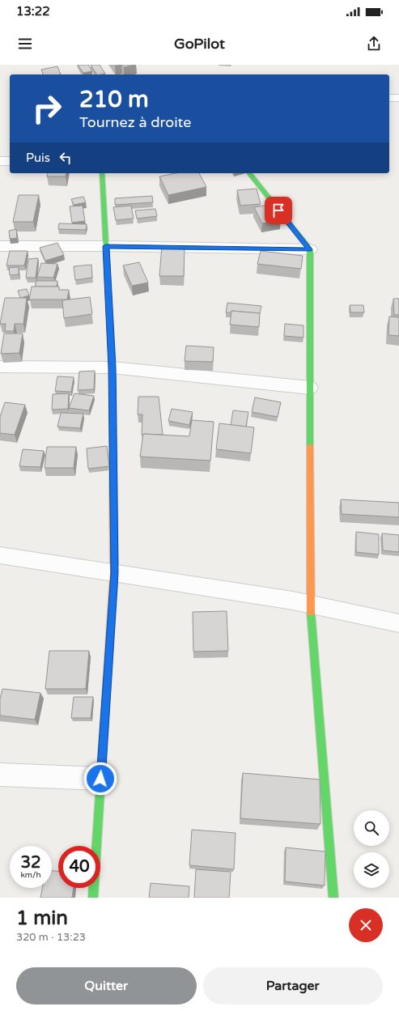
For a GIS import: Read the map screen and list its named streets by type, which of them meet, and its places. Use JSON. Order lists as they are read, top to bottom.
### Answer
{
  "page": {
    "status": "13:22",
    "header": "GoPilot",
    "turn": ["210 m", "Tournez à droite"],
    "then": "Puis",
    "speed": "32 km/h",
    "limit": "40",
    "heading": ["1 min", "320 m · 13:23"],
    "buttons": ["Quitter", "Partager"]
  }
}
